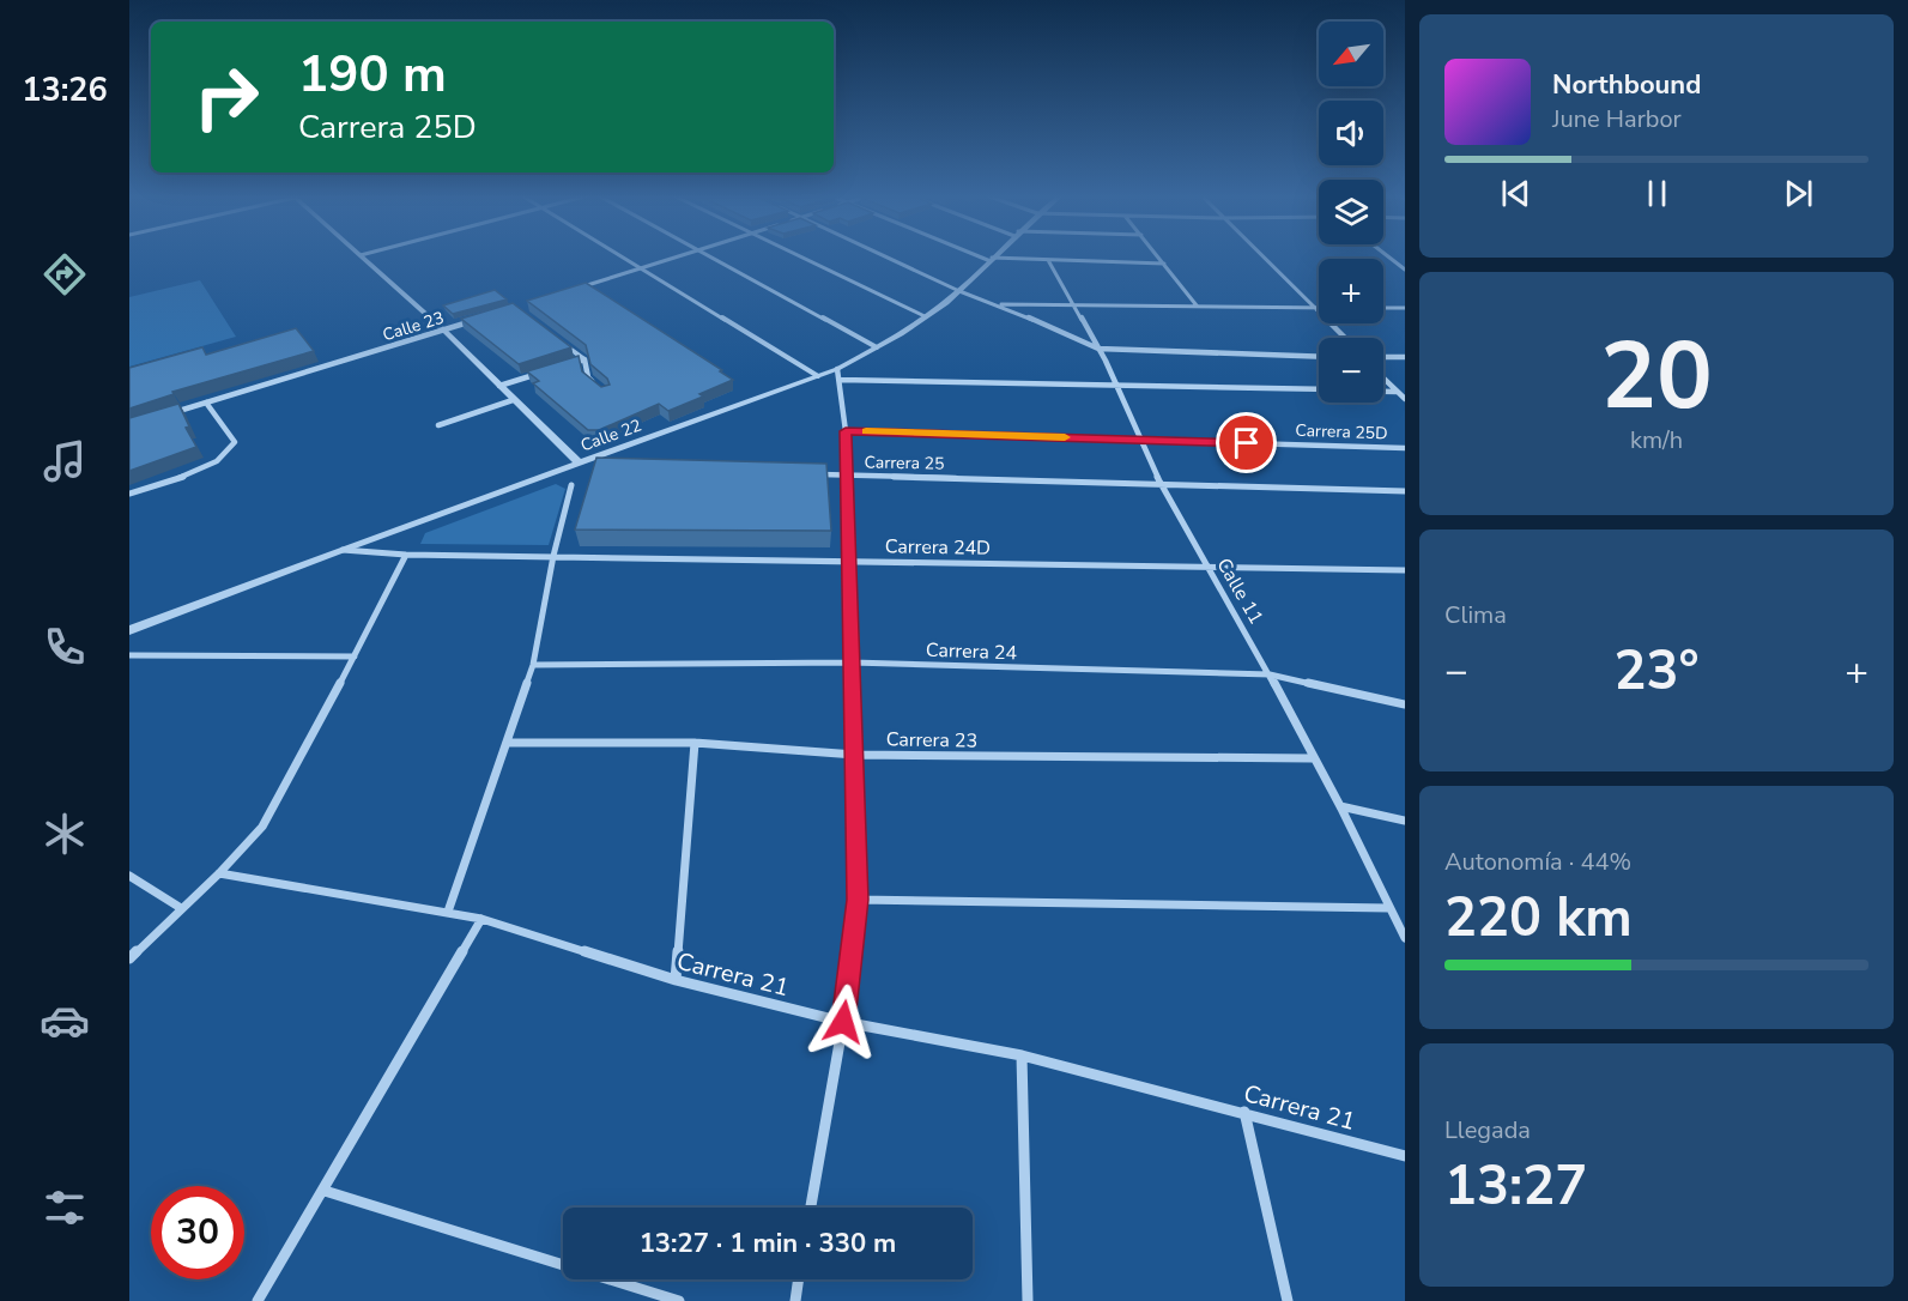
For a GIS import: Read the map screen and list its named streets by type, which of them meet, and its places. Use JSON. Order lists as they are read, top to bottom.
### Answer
{
  "streets": {
    "street": [
      "Calle 23",
      "Carrera 25D",
      "Calle 22",
      "Carrera 25",
      "Carrera 24D",
      "Calle 11",
      "Carrera 24",
      "Carrera 23",
      "Carrera 21"
    ]
  },
  "crossings": [
    ["Carrera 25D", "Calle 11"],
    ["Calle 22", "Carrera 24D"],
    ["Carrera 25", "Calle 11"],
    ["Carrera 24D", "Calle 11"],
    ["Calle 11", "Carrera 24"],
    ["Calle 11", "Carrera 23"]
  ],
  "north": "bottom left",
  "page": {
    "tabs": "13:26",
    "map_buttons": ["+", "−"],
    "turn": ["190 m", "Carrera 25D"],
    "song": ["Northbound", "June Harbor"],
    "tile": [
      ["20", "km/h"],
      "Clima",
      ["Autonomía · 44%", "220 km"],
      ["Llegada", "13:27"]
    ],
    "heat": ["−", "23°", "+"],
    "limit": "30",
    "trip": "13:27 · 1 min · 330 m"
  }
}
